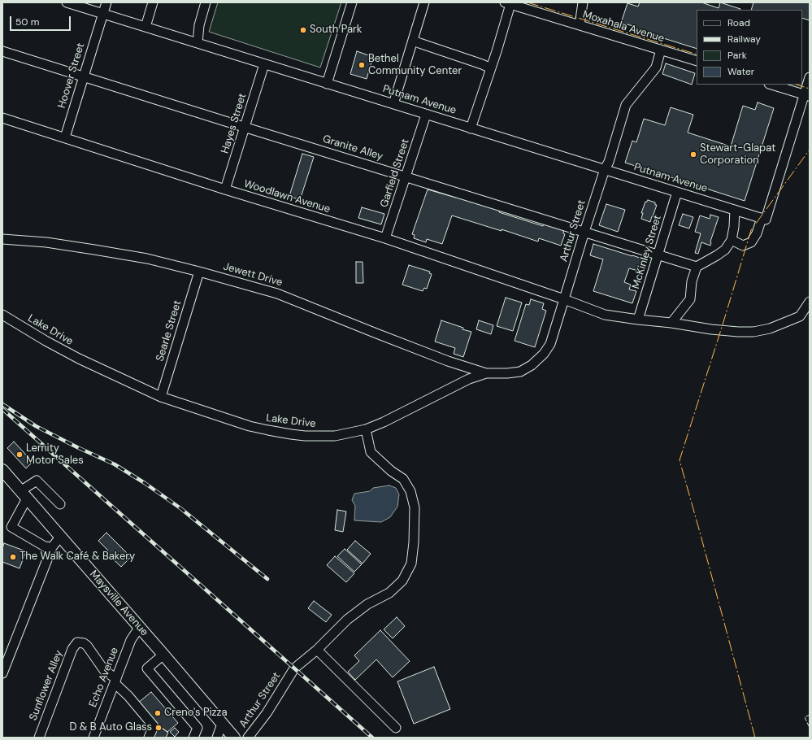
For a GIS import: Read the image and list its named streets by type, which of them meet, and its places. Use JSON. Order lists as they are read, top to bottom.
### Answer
{
  "streets": {
    "main road": ["Maysville Avenue"],
    "street": [
      "Moxahala Avenue",
      "Hoover Street",
      "Putnam Avenue",
      "Hayes Street",
      "Granite Alley",
      "Garfield Street",
      "Woodlawn Avenue",
      "Arthur Street",
      "McKinley Street",
      "Jewett Drive",
      "Lake Drive",
      "Searle Street",
      "Echo Avenue",
      "Sunflower Alley"
    ]
  },
  "crossings": [
    ["Moxahala Avenue", "Arthur Street"],
    ["Hoover Street", "Putnam Avenue"],
    ["Hoover Street", "Granite Alley"],
    ["Hoover Street", "Woodlawn Avenue"],
    ["Putnam Avenue", "Hayes Street"],
    ["Putnam Avenue", "Garfield Street"],
    ["Putnam Avenue", "Arthur Street"],
    ["Putnam Avenue", "McKinley Street"],
    ["Hayes Street", "Granite Alley"],
    ["Hayes Street", "Woodlawn Avenue"],
    ["Granite Alley", "Garfield Street"],
    ["Granite Alley", "Arthur Street"],
    ["Granite Alley", "McKinley Street"],
    ["Garfield Street", "Woodlawn Avenue"],
    ["Woodlawn Avenue", "Arthur Street"],
    ["Woodlawn Avenue", "McKinley Street"],
    ["Woodlawn Avenue", "Lake Drive"],
    ["Arthur Street", "Lake Drive"],
    ["Jewett Drive", "Lake Drive"],
    ["Jewett Drive", "Searle Street"],
    ["Lake Drive", "Searle Street"],
    ["Maysville Avenue", "Echo Avenue"],
    ["Echo Avenue", "Sunflower Alley"]
  ],
  "places": [
    "South Park",
    "Bethel Community Center",
    "Stewart-Glapat Corporation",
    "Lemity Motor Sales",
    "The Walk Café & Bakery",
    "Creno's Pizza",
    "D & B Auto Glass"
  ],
  "legend": [
    "Road",
    "Railway",
    "Park",
    "Water"
  ],
  "scale_bar": "50 m"
}
